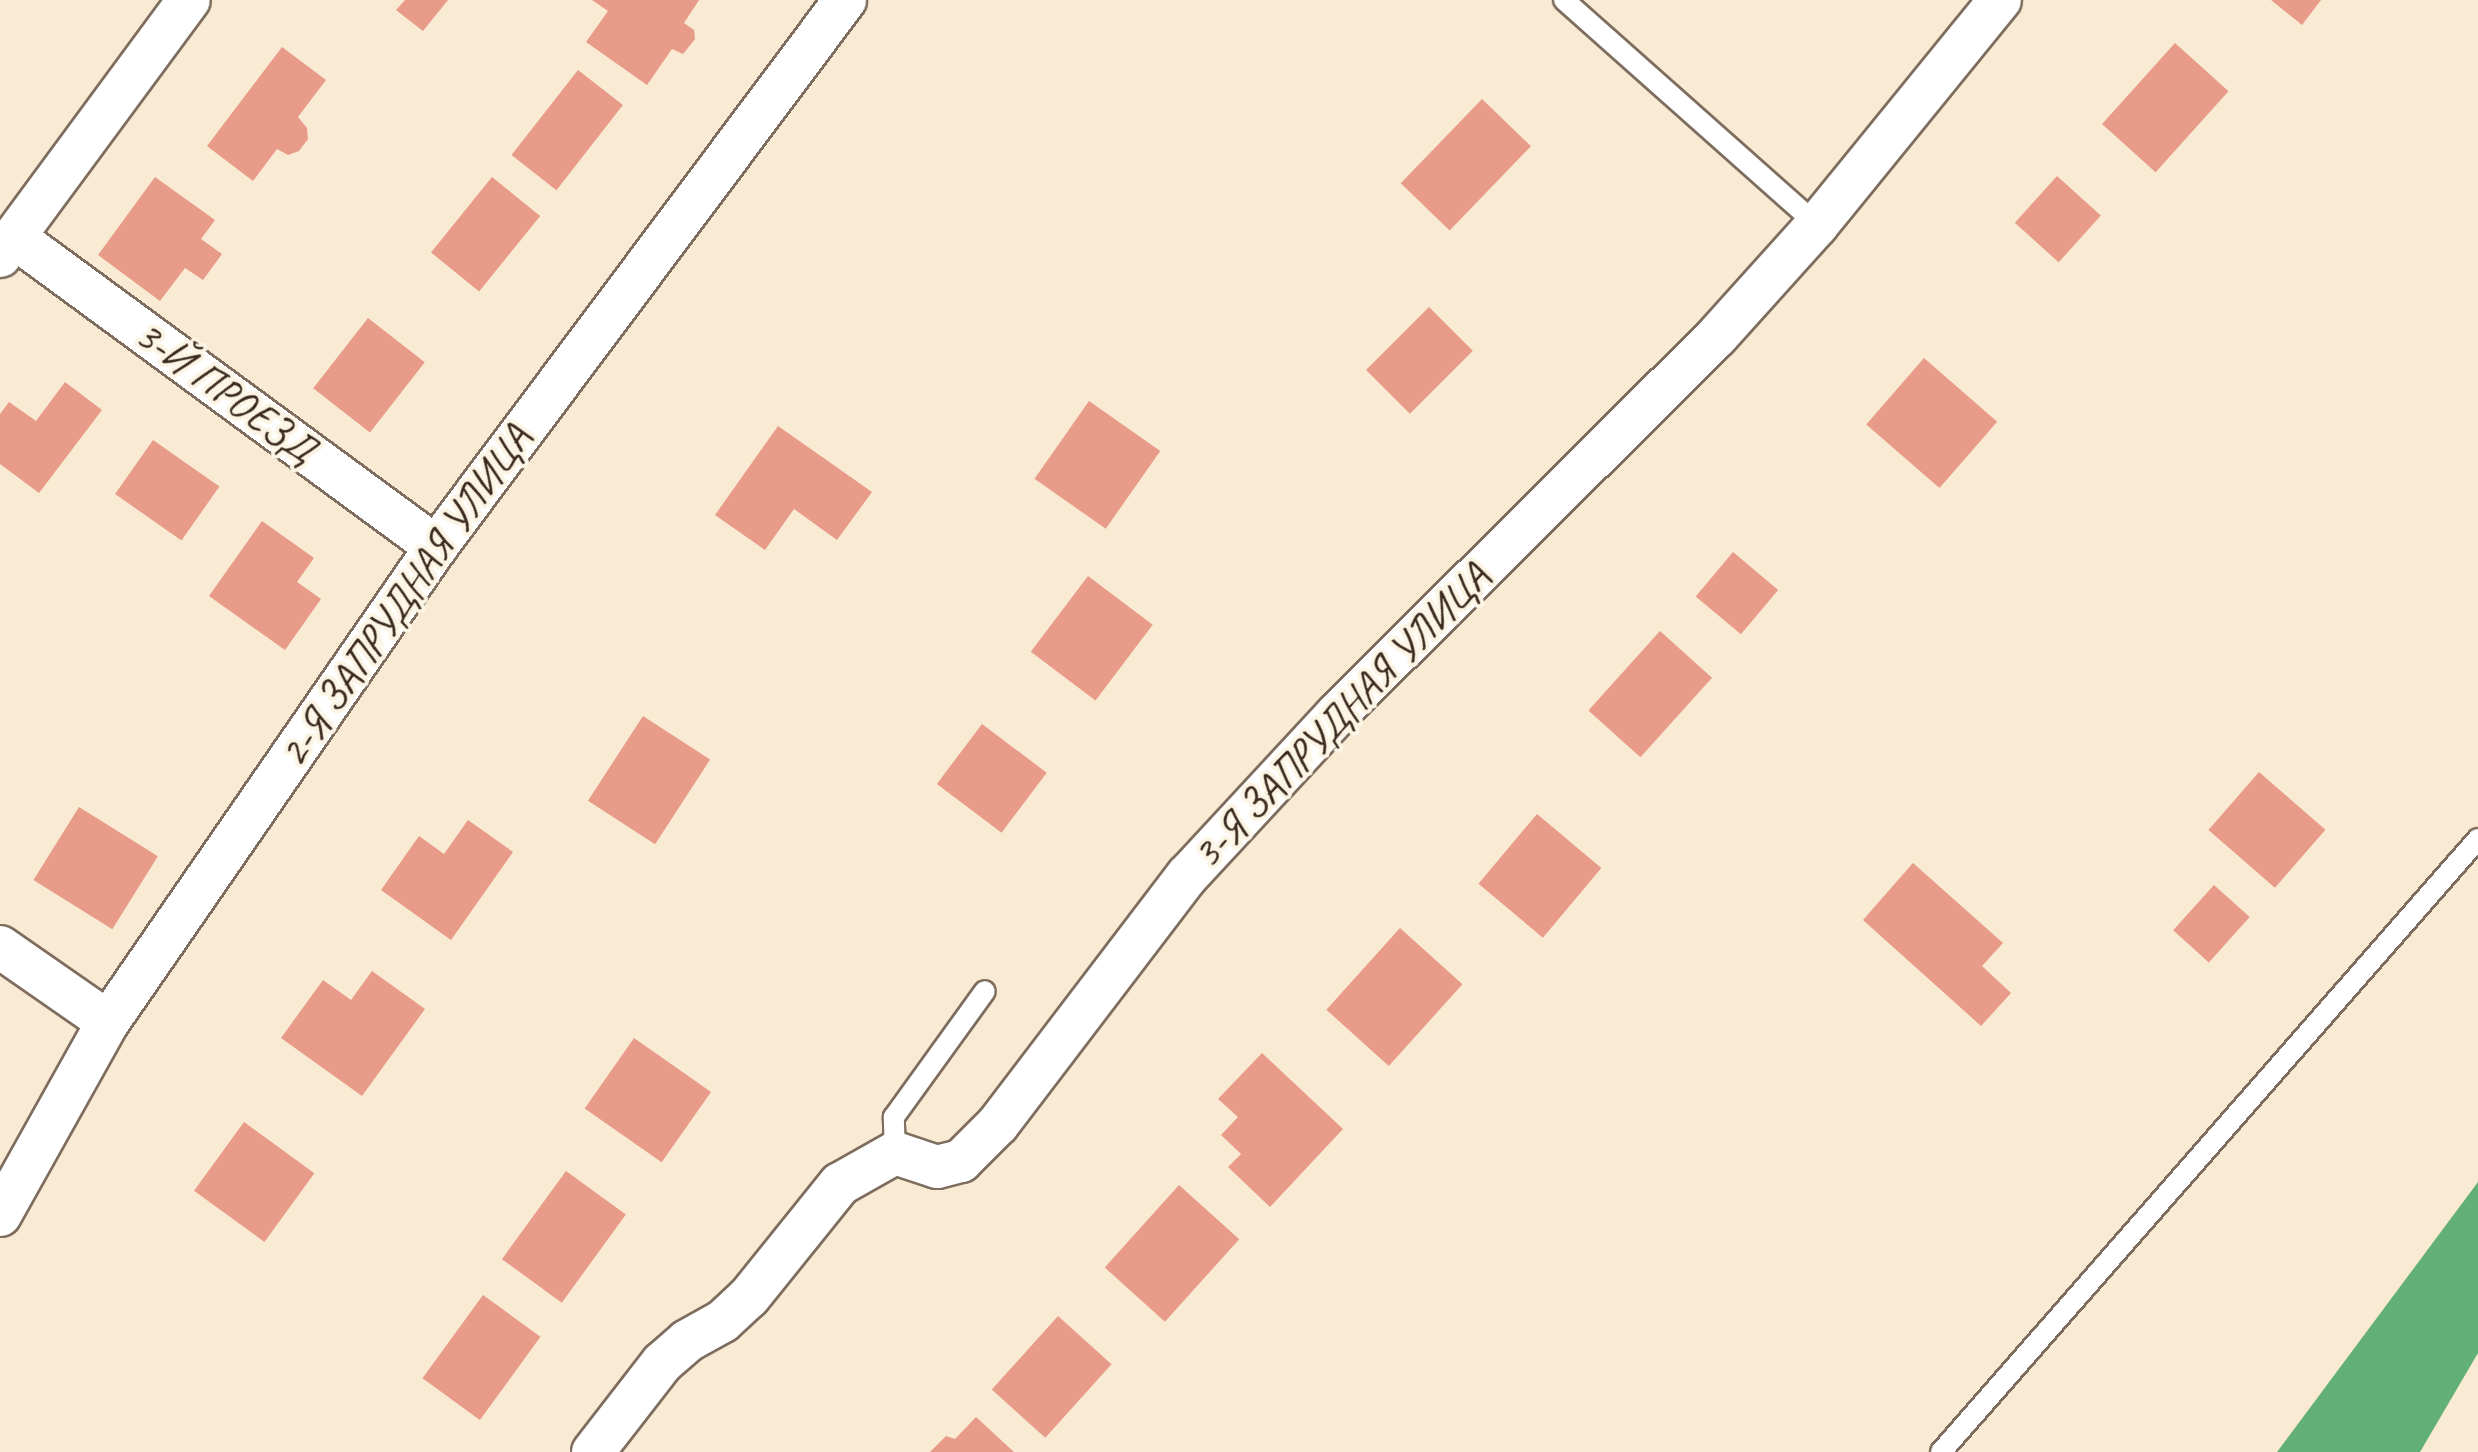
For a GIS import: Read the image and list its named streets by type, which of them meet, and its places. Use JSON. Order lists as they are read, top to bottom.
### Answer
{
  "streets": {
    "street": ["3-Й ПРОЕЗД", "2-Я ЗАПРУДНАЯ УЛИЦА", "3-Я ЗАПРУДНАЯ УЛИЦА"]
  },
  "crossings": [
    ["3-Й ПРОЕЗД", "2-Я ЗАПРУДНАЯ УЛИЦА"]
  ]
}
